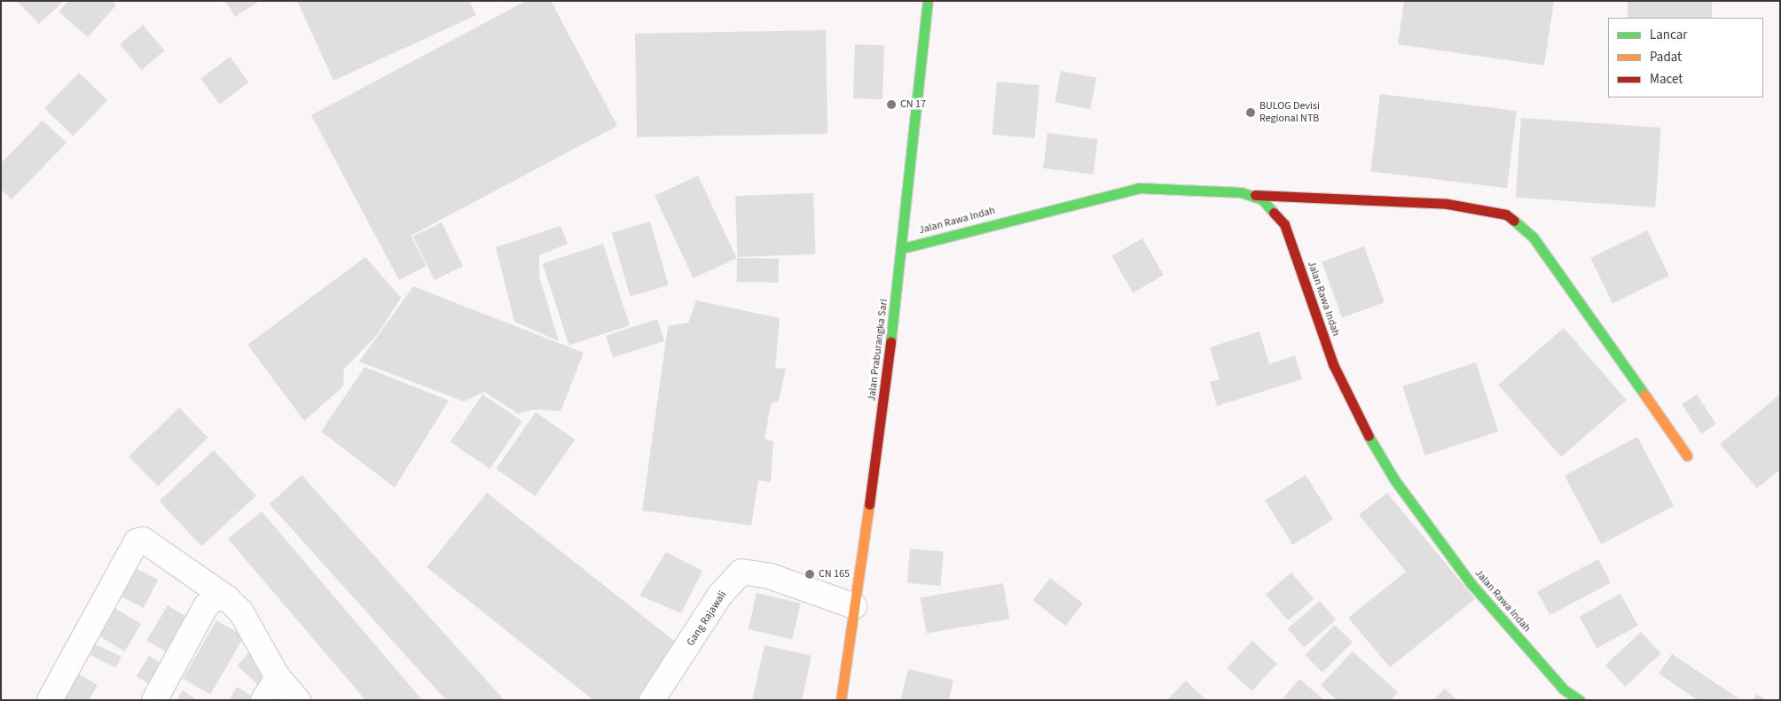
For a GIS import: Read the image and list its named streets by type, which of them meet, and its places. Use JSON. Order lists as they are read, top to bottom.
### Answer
{
  "streets": {
    "street": ["Jalan Rawa Indah", "Jalan Praburangka Sari", "Gang Rajawali"]
  },
  "crossings": [
    ["Jalan Rawa Indah", "Jalan Praburangka Sari"],
    ["Jalan Praburangka Sari", "Gang Rajawali"]
  ],
  "places": ["CN 17", "BULOG Devisi Regional NTB", "CN 165"],
  "legend": ["Lancar", "Padat", "Macet"]
}
